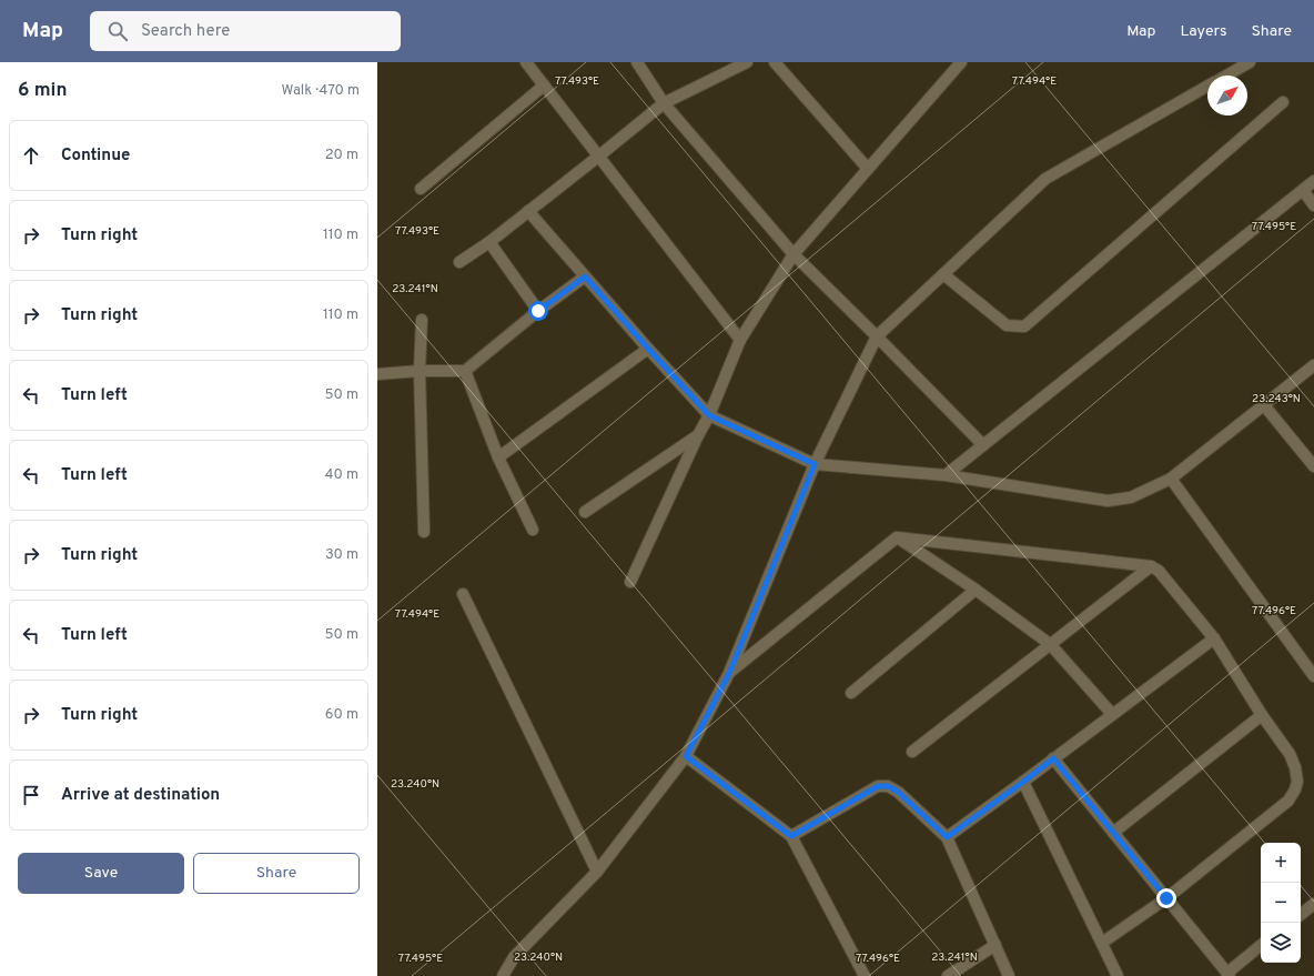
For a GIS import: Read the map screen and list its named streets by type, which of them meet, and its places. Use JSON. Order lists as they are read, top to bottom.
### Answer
{
  "north": "top right",
  "page": {
    "header": "Map",
    "search": "Search here",
    "nav": ["Map", "Layers", "Share"],
    "heading": ["6 min", "Walk · 470 m"],
    "list": [
      ["Continue", "20 m"],
      ["Turn right", "110 m"],
      ["Turn right", "110 m"],
      ["Turn left", "50 m"],
      ["Turn left", "40 m"],
      ["Turn right", "30 m"],
      ["Turn left", "50 m"],
      ["Turn right", "60 m"],
      "Arrive at destination"
    ],
    "buttons": ["Save", "Share"],
    "map_buttons": ["+", "−"]
  },
  "coordinates": [
    "77.493°E",
    "77.494°E",
    "77.495°E",
    "23.241°N",
    "23.243°N",
    "77.496°E",
    "23.240°N"
  ]
}
